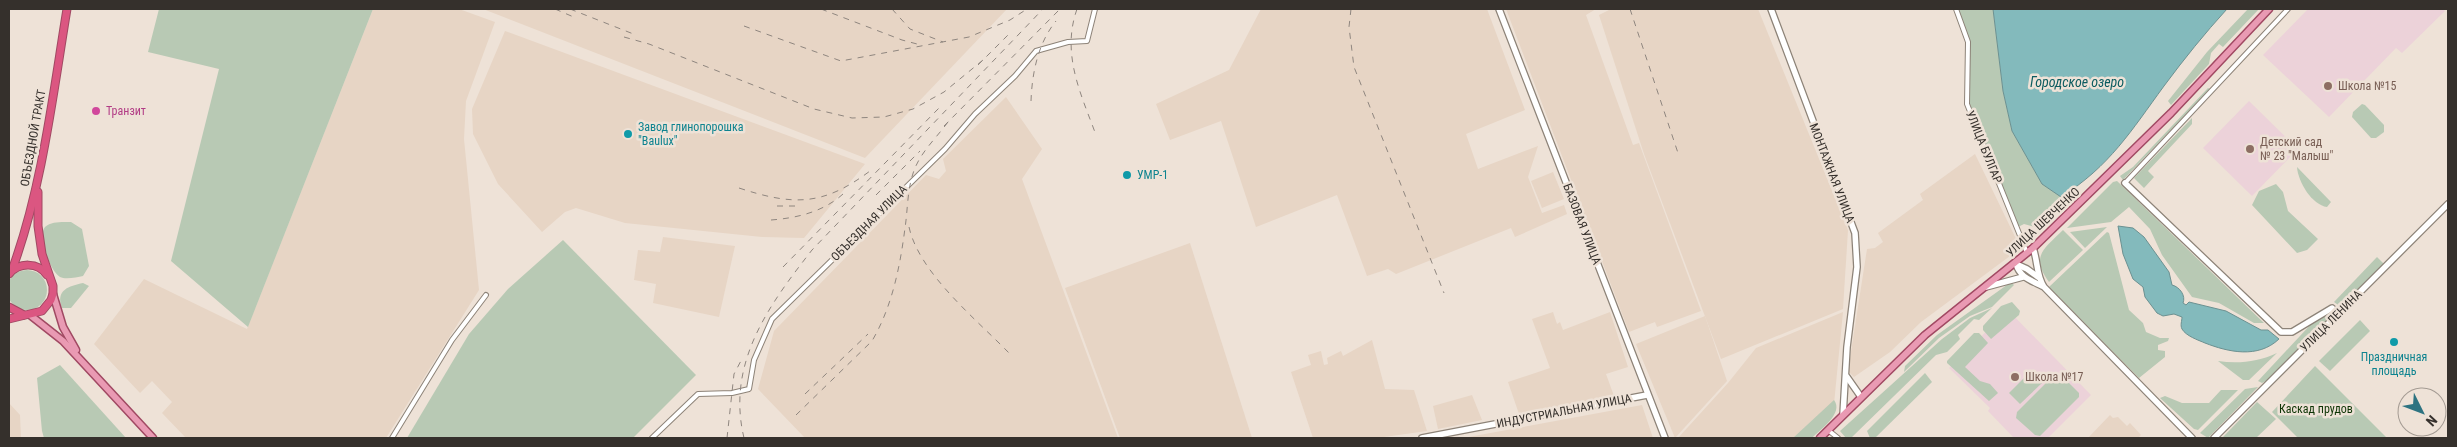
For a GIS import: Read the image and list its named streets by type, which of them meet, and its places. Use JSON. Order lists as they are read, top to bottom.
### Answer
{
  "streets": {
    "highway": ["ОБЪЕЗДНОЙ ТРАКТ"],
    "main road": ["УЛИЦА ШЕВЧЕНКО"],
    "street": [
      "УЛИЦА БУЛГАР",
      "МОНТАЖНАЯ УЛИЦА",
      "ОБЪЕЗДНАЯ УЛИЦА",
      "БАЗОВАЯ УЛИЦА",
      "УЛИЦА ЛЕНИНА",
      "ИНДУСТРИАЛЬНАЯ УЛИЦА"
    ]
  },
  "crossings": [
    ["УЛИЦА БУЛГАР", "УЛИЦА ШЕВЧЕНКО"],
    ["МОНТАЖНАЯ УЛИЦА", "УЛИЦА ШЕВЧЕНКО"],
    ["БАЗОВАЯ УЛИЦА", "ИНДУСТРИАЛЬНАЯ УЛИЦА"]
  ],
  "water": ["Городское озеро"],
  "parks": ["Каскад прудов"],
  "places": [
    "Школа №15",
    "Транзит",
    "Завод глинопорошка \"Baulux\"",
    "Детский сад № 23 \"Малыш\"",
    "УМР-1",
    "Праздничная площадь",
    "Школа №17"
  ],
  "north": "bottom right"
}
